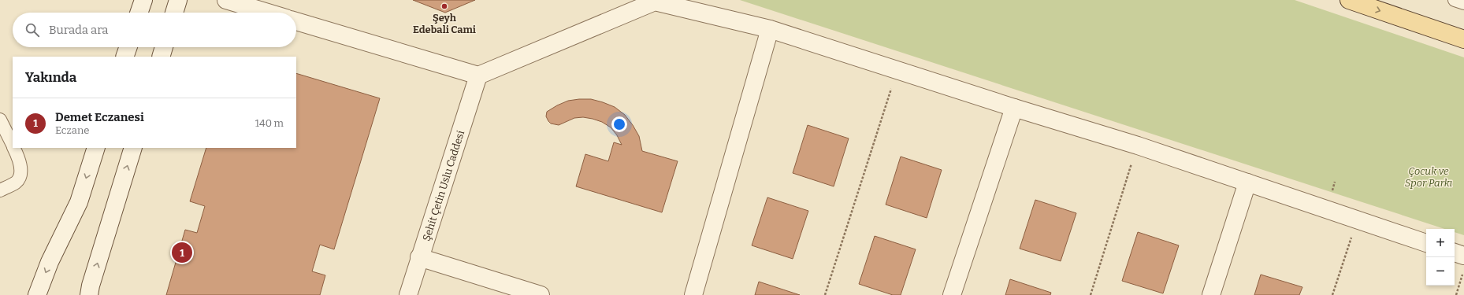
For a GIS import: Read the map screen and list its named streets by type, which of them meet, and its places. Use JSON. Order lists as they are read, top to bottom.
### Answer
{
  "streets": {
    "street": ["Şehit Çetin Uslu Caddesi"]
  },
  "parks": ["Çocuk ve Spor Parkı"],
  "places": ["Şeyh Edebali Cami"],
  "page": {
    "search": "Burada ara",
    "heading": "Yakında",
    "list": [
      {
        "mark": "1",
        "name": "Demet Eczanesi",
        "note": "Eczane",
        "value": "140 m"
      }
    ],
    "map_buttons": ["+", "−"],
    "pins": "1"
  }
}
